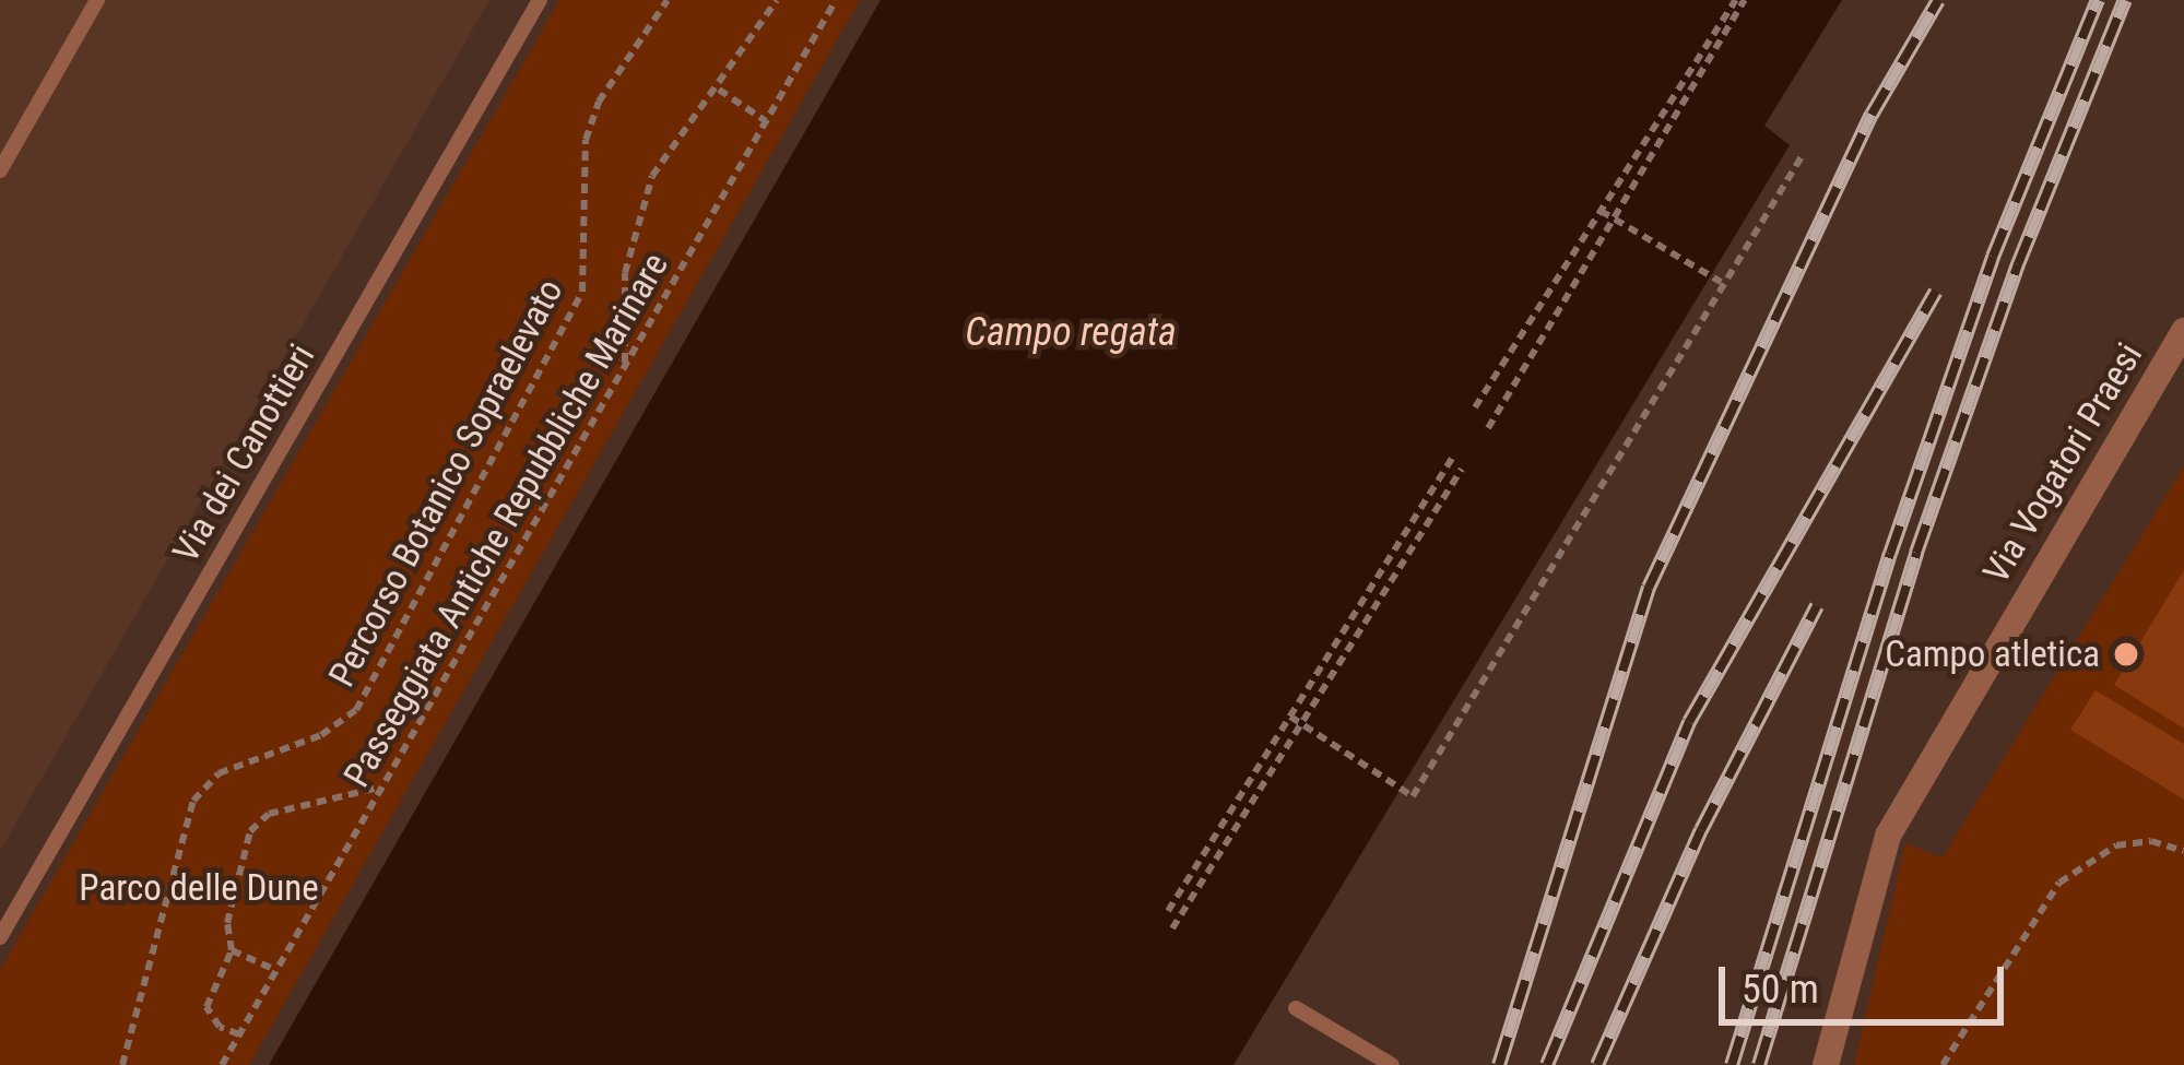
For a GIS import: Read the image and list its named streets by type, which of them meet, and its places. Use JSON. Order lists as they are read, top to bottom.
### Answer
{
  "streets": {
    "street": ["Via Vogatori Praesi"],
    "lane": ["Via dei Canottieri"],
    "path": ["Percorso Botanico Sopraelevato", "Passeggiata Antiche Repubbliche Marinare"]
  },
  "water": ["Campo regata"],
  "parks": ["Parco delle Dune"],
  "places": ["Campo atletica"],
  "scale_bar": "50 m"
}
